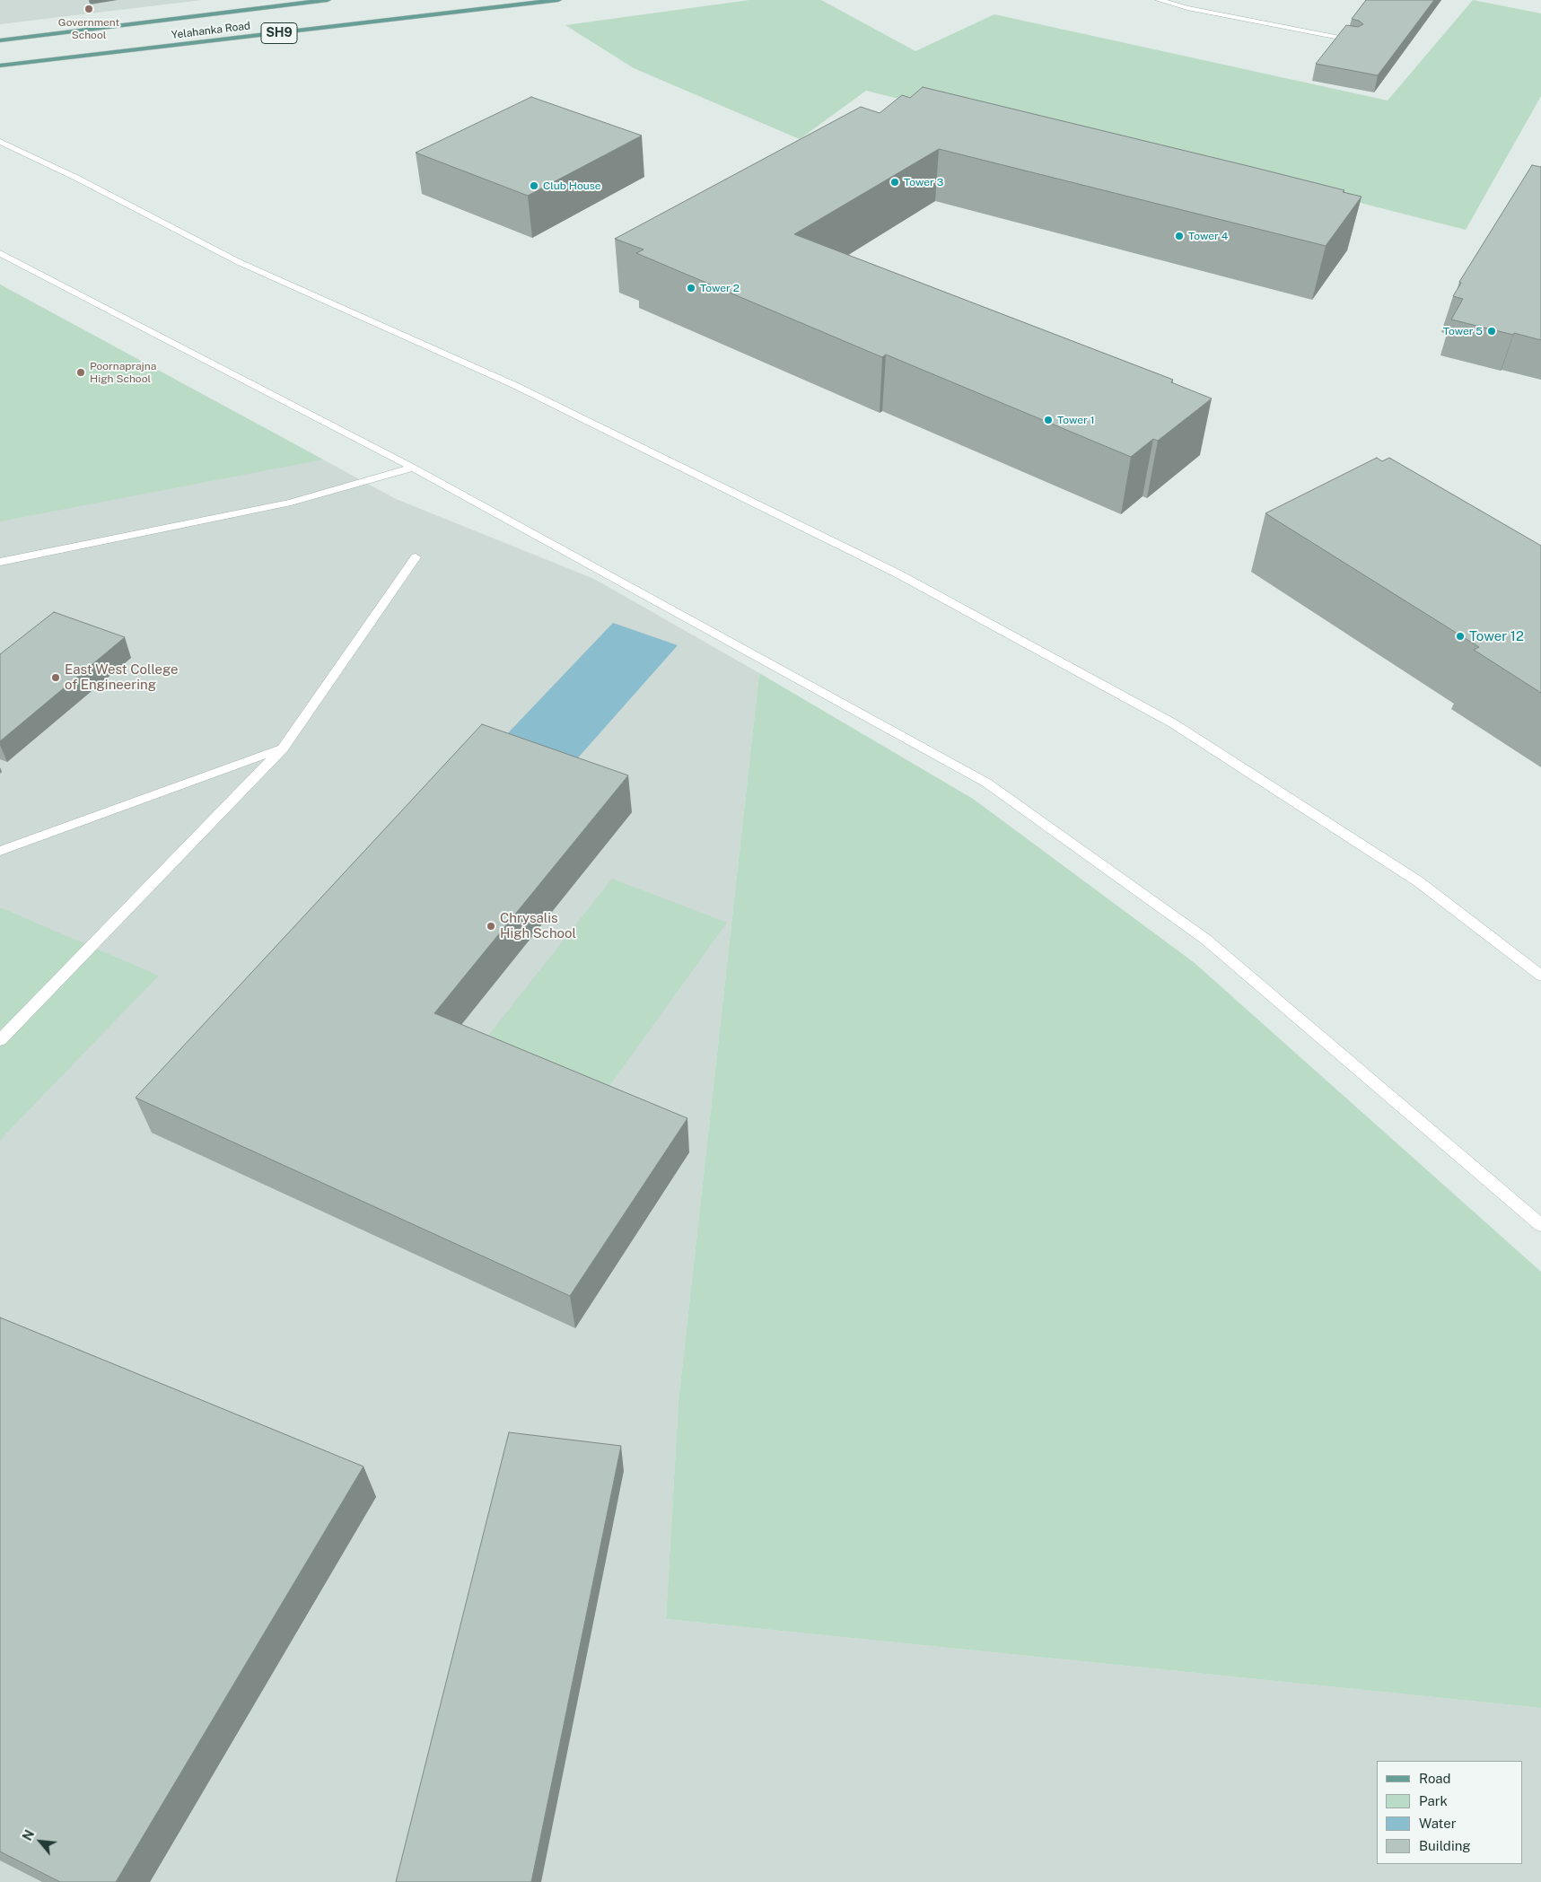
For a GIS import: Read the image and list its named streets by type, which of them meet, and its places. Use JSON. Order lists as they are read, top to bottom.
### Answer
{
  "streets": {
    "main road": ["Yelahanka Road", "SH9"]
  },
  "places": [
    "Government School",
    "Tower 3",
    "Club House",
    "Tower 4",
    "Tower 2",
    "Tower 5",
    "Poornaprajna High School",
    "Tower 1",
    "Tower 12",
    "East West College of Engineering",
    "Chrysalis High School"
  ],
  "legend": [
    "Road",
    "Park",
    "Water",
    "Building"
  ],
  "north": "top left"
}
